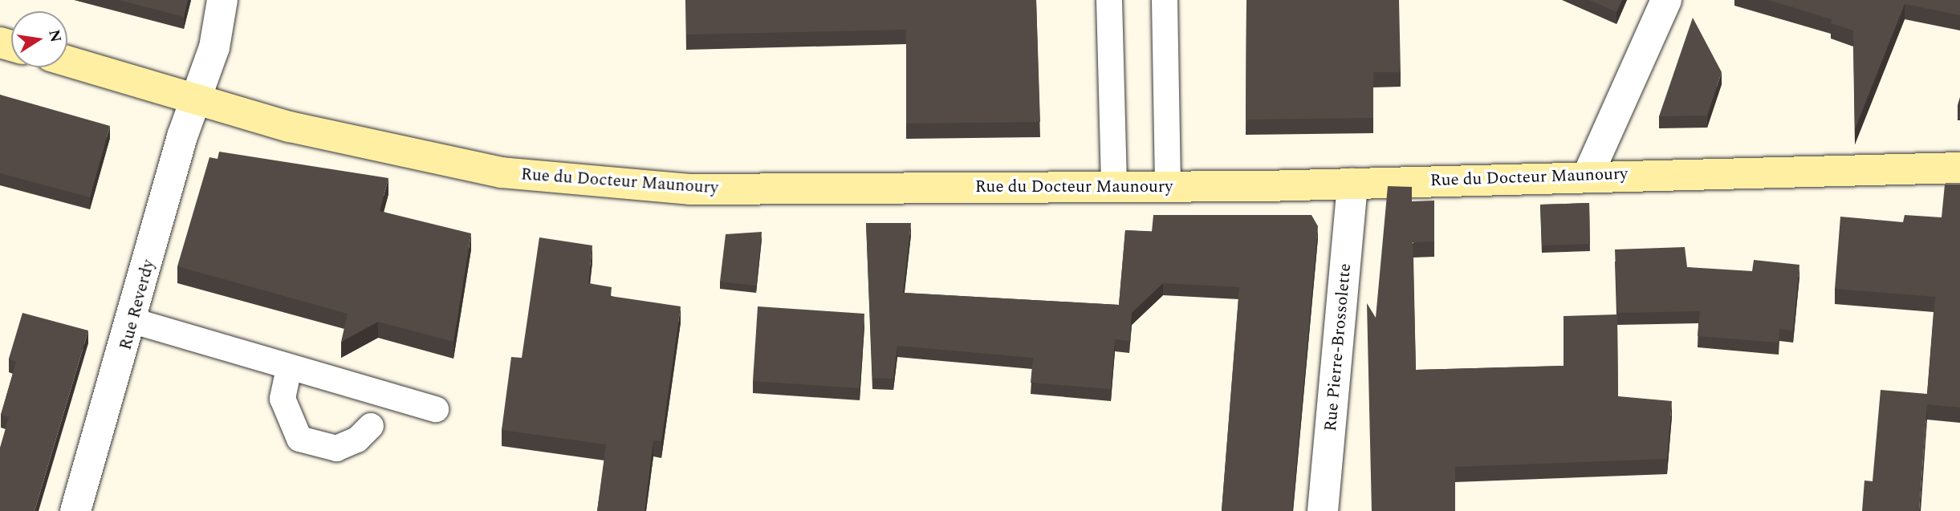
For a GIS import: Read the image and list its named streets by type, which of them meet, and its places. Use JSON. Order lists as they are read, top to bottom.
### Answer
{
  "streets": {
    "main road": ["Rue du Docteur Maunoury"],
    "street": ["Rue Reverdy", "Rue Pierre-Brossolette"]
  },
  "crossings": [
    ["Rue du Docteur Maunoury", "Rue Reverdy"],
    ["Rue du Docteur Maunoury", "Rue Pierre-Brossolette"]
  ],
  "north": "right"
}
